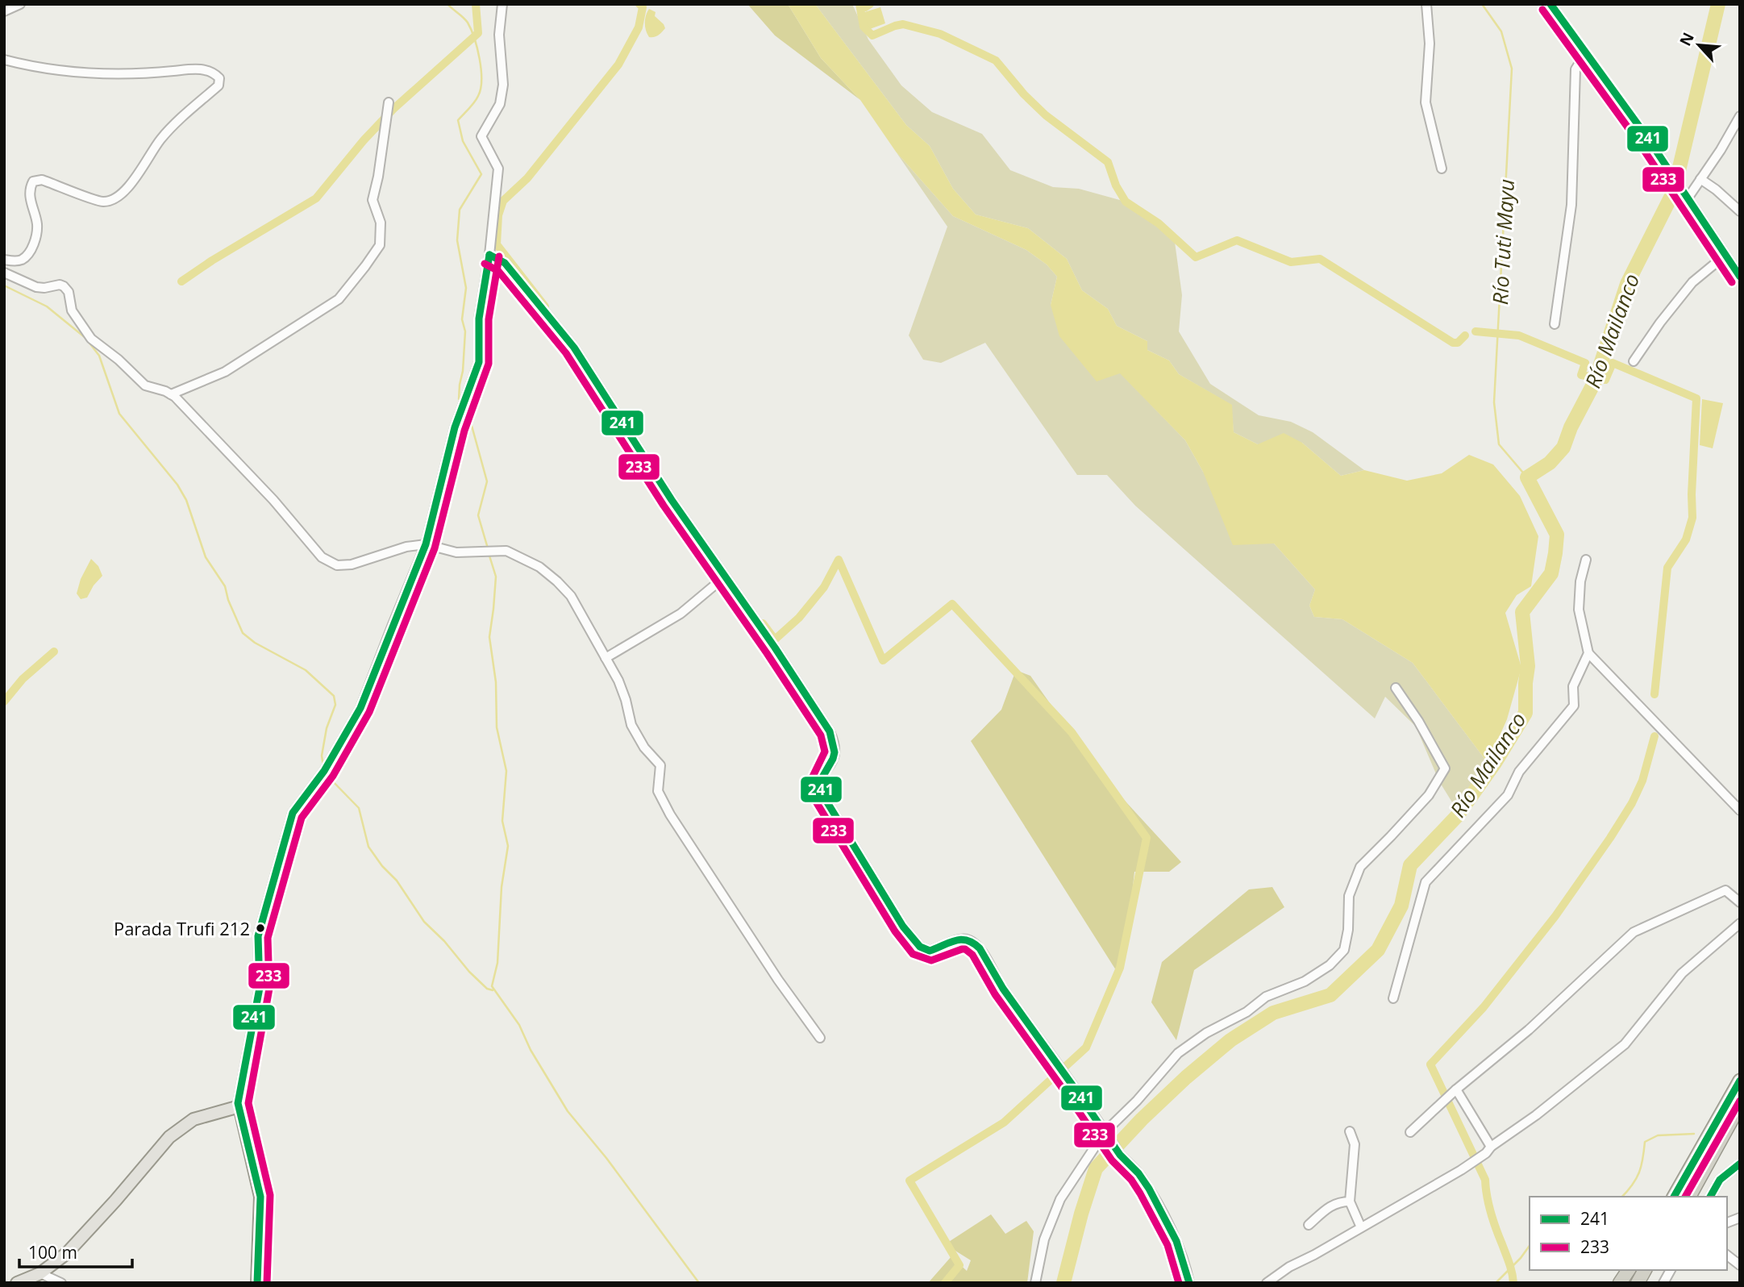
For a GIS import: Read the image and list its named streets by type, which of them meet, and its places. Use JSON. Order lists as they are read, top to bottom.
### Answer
{
  "water": ["Río Tuti Mayu", "Río Mailanco"],
  "places": ["Parada Trufi 212"],
  "lines": ["transit line 241", "transit line 233"],
  "legend": ["241", "233"],
  "scale_bar": "100 m",
  "north": "top left"
}
